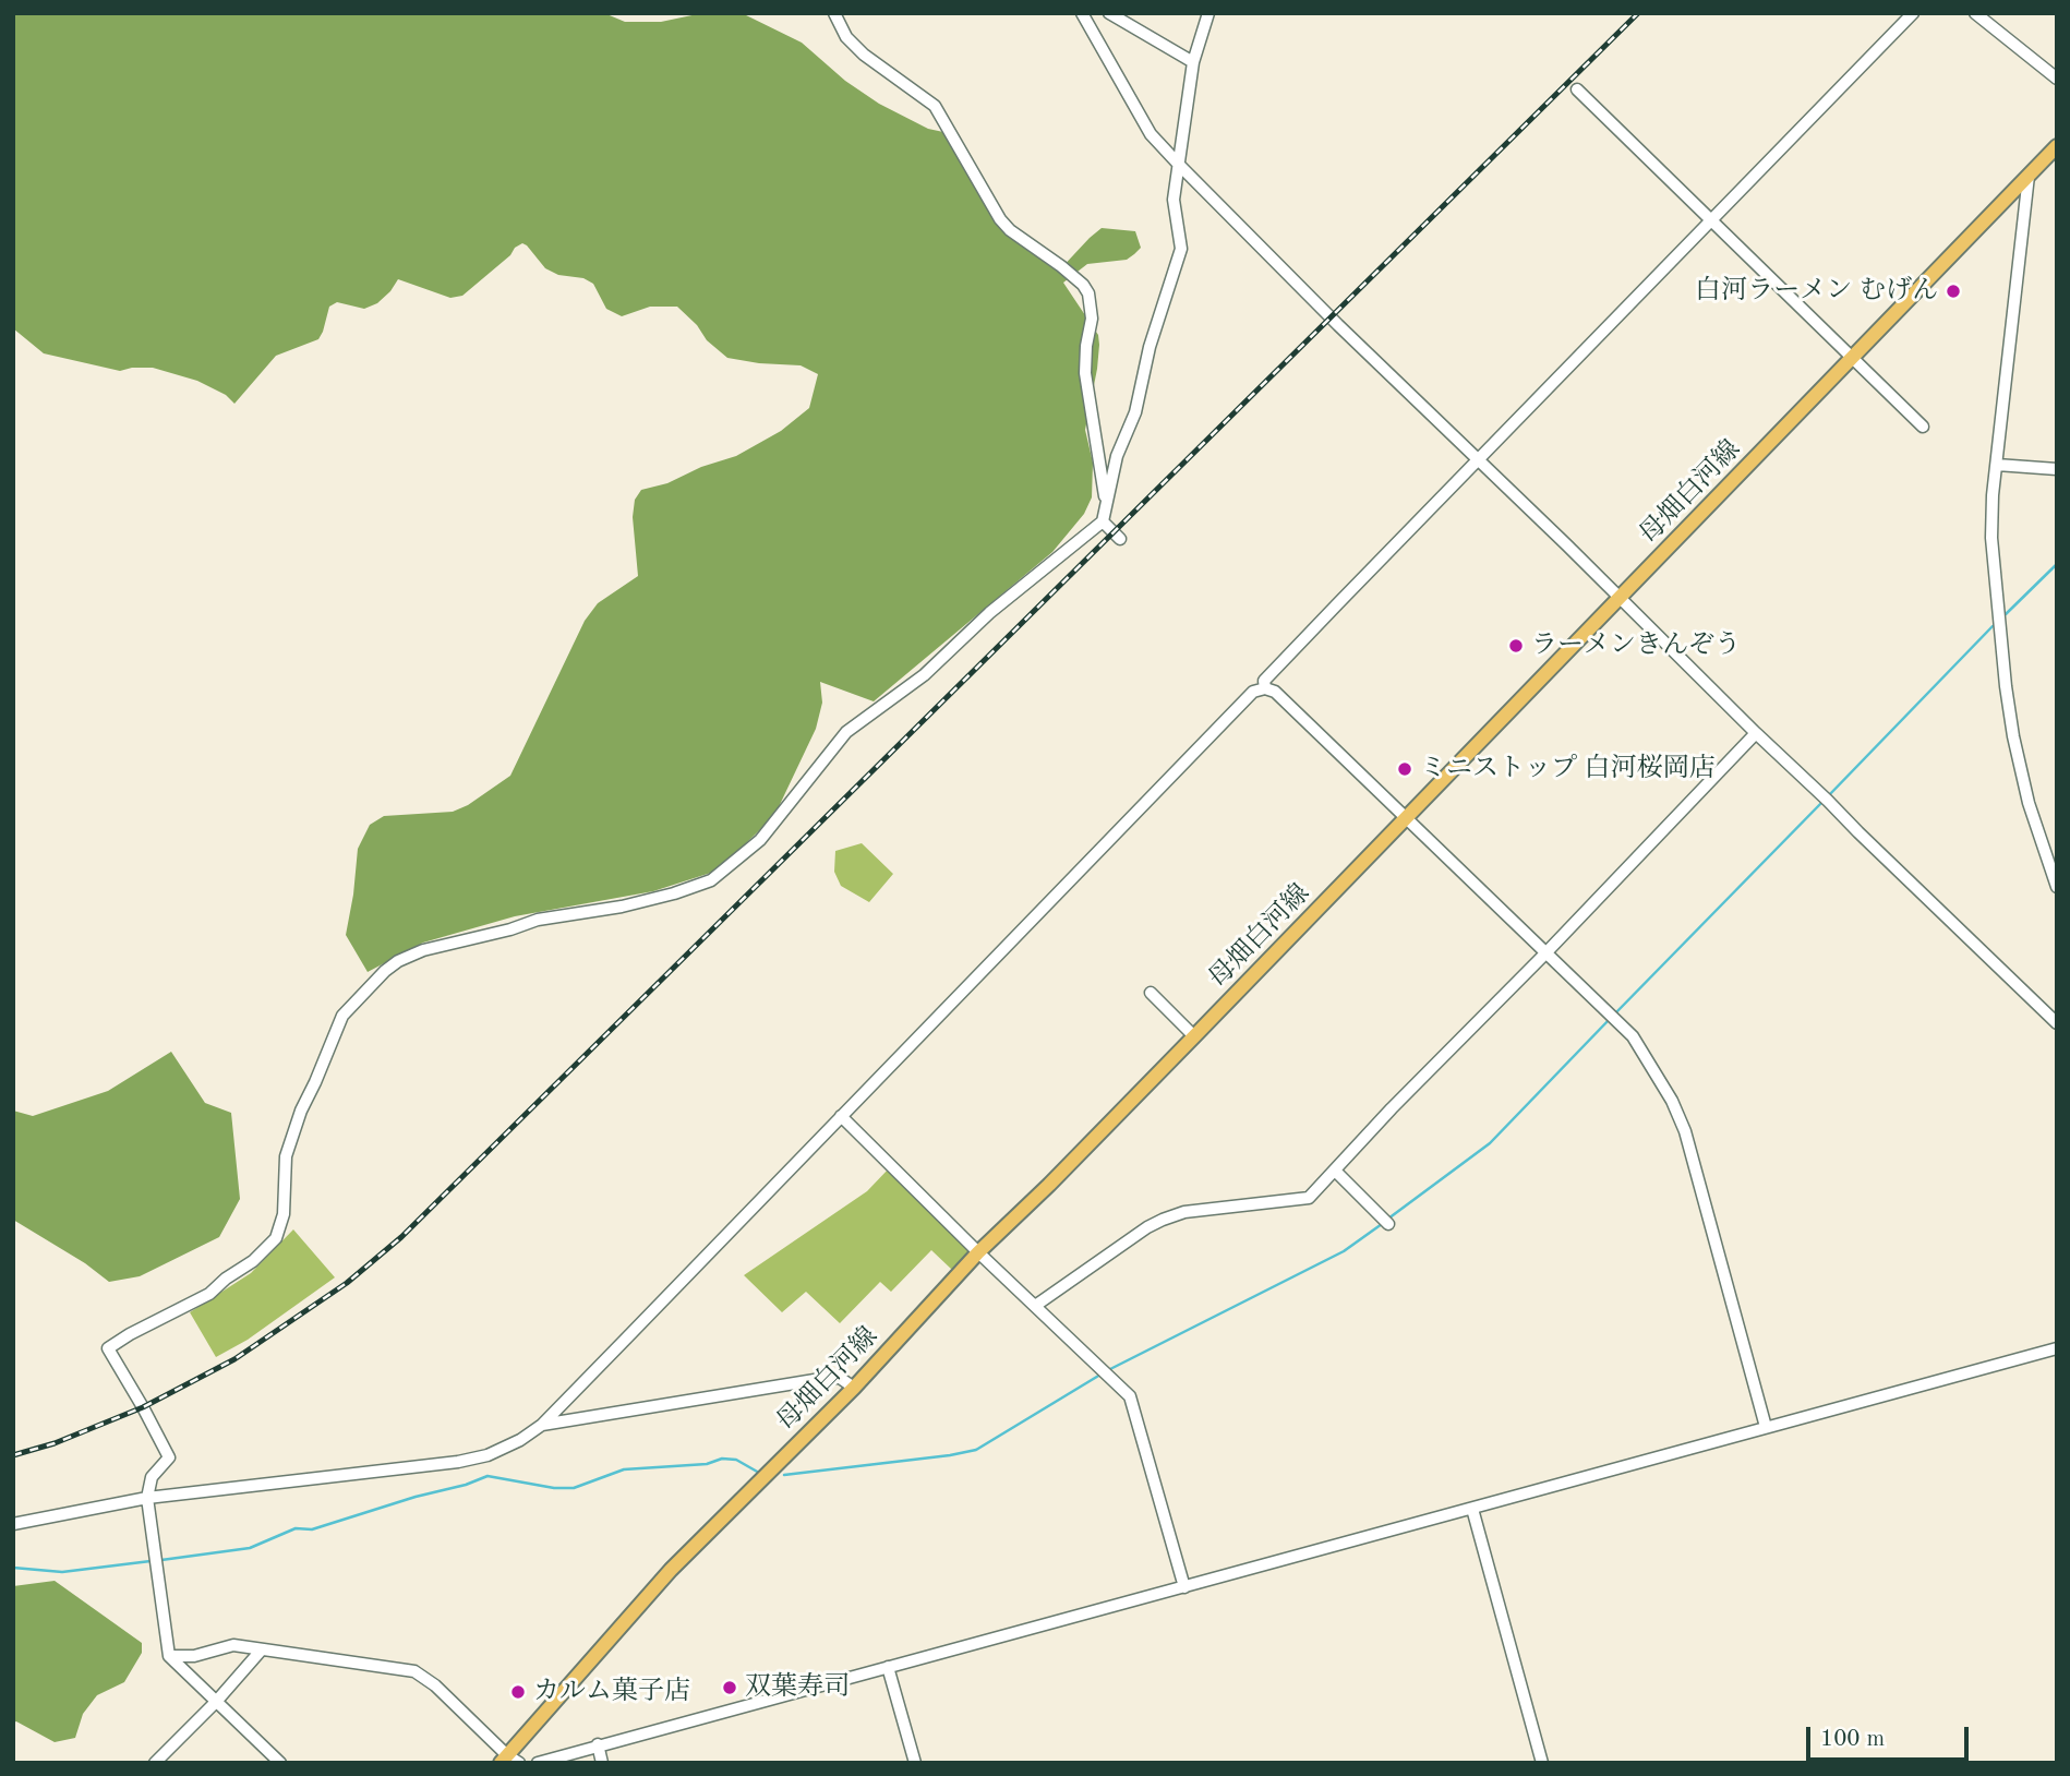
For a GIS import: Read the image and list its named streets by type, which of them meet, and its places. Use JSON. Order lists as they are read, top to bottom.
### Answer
{
  "streets": {
    "main road": ["母畑白河線"]
  },
  "places": [
    "白河ラーメン むげん",
    "ラーメンきんぞう",
    "ミニストップ 白河桜岡店",
    "双葉寿司",
    "カルム菓子店"
  ],
  "scale_bar": "100 m"
}
